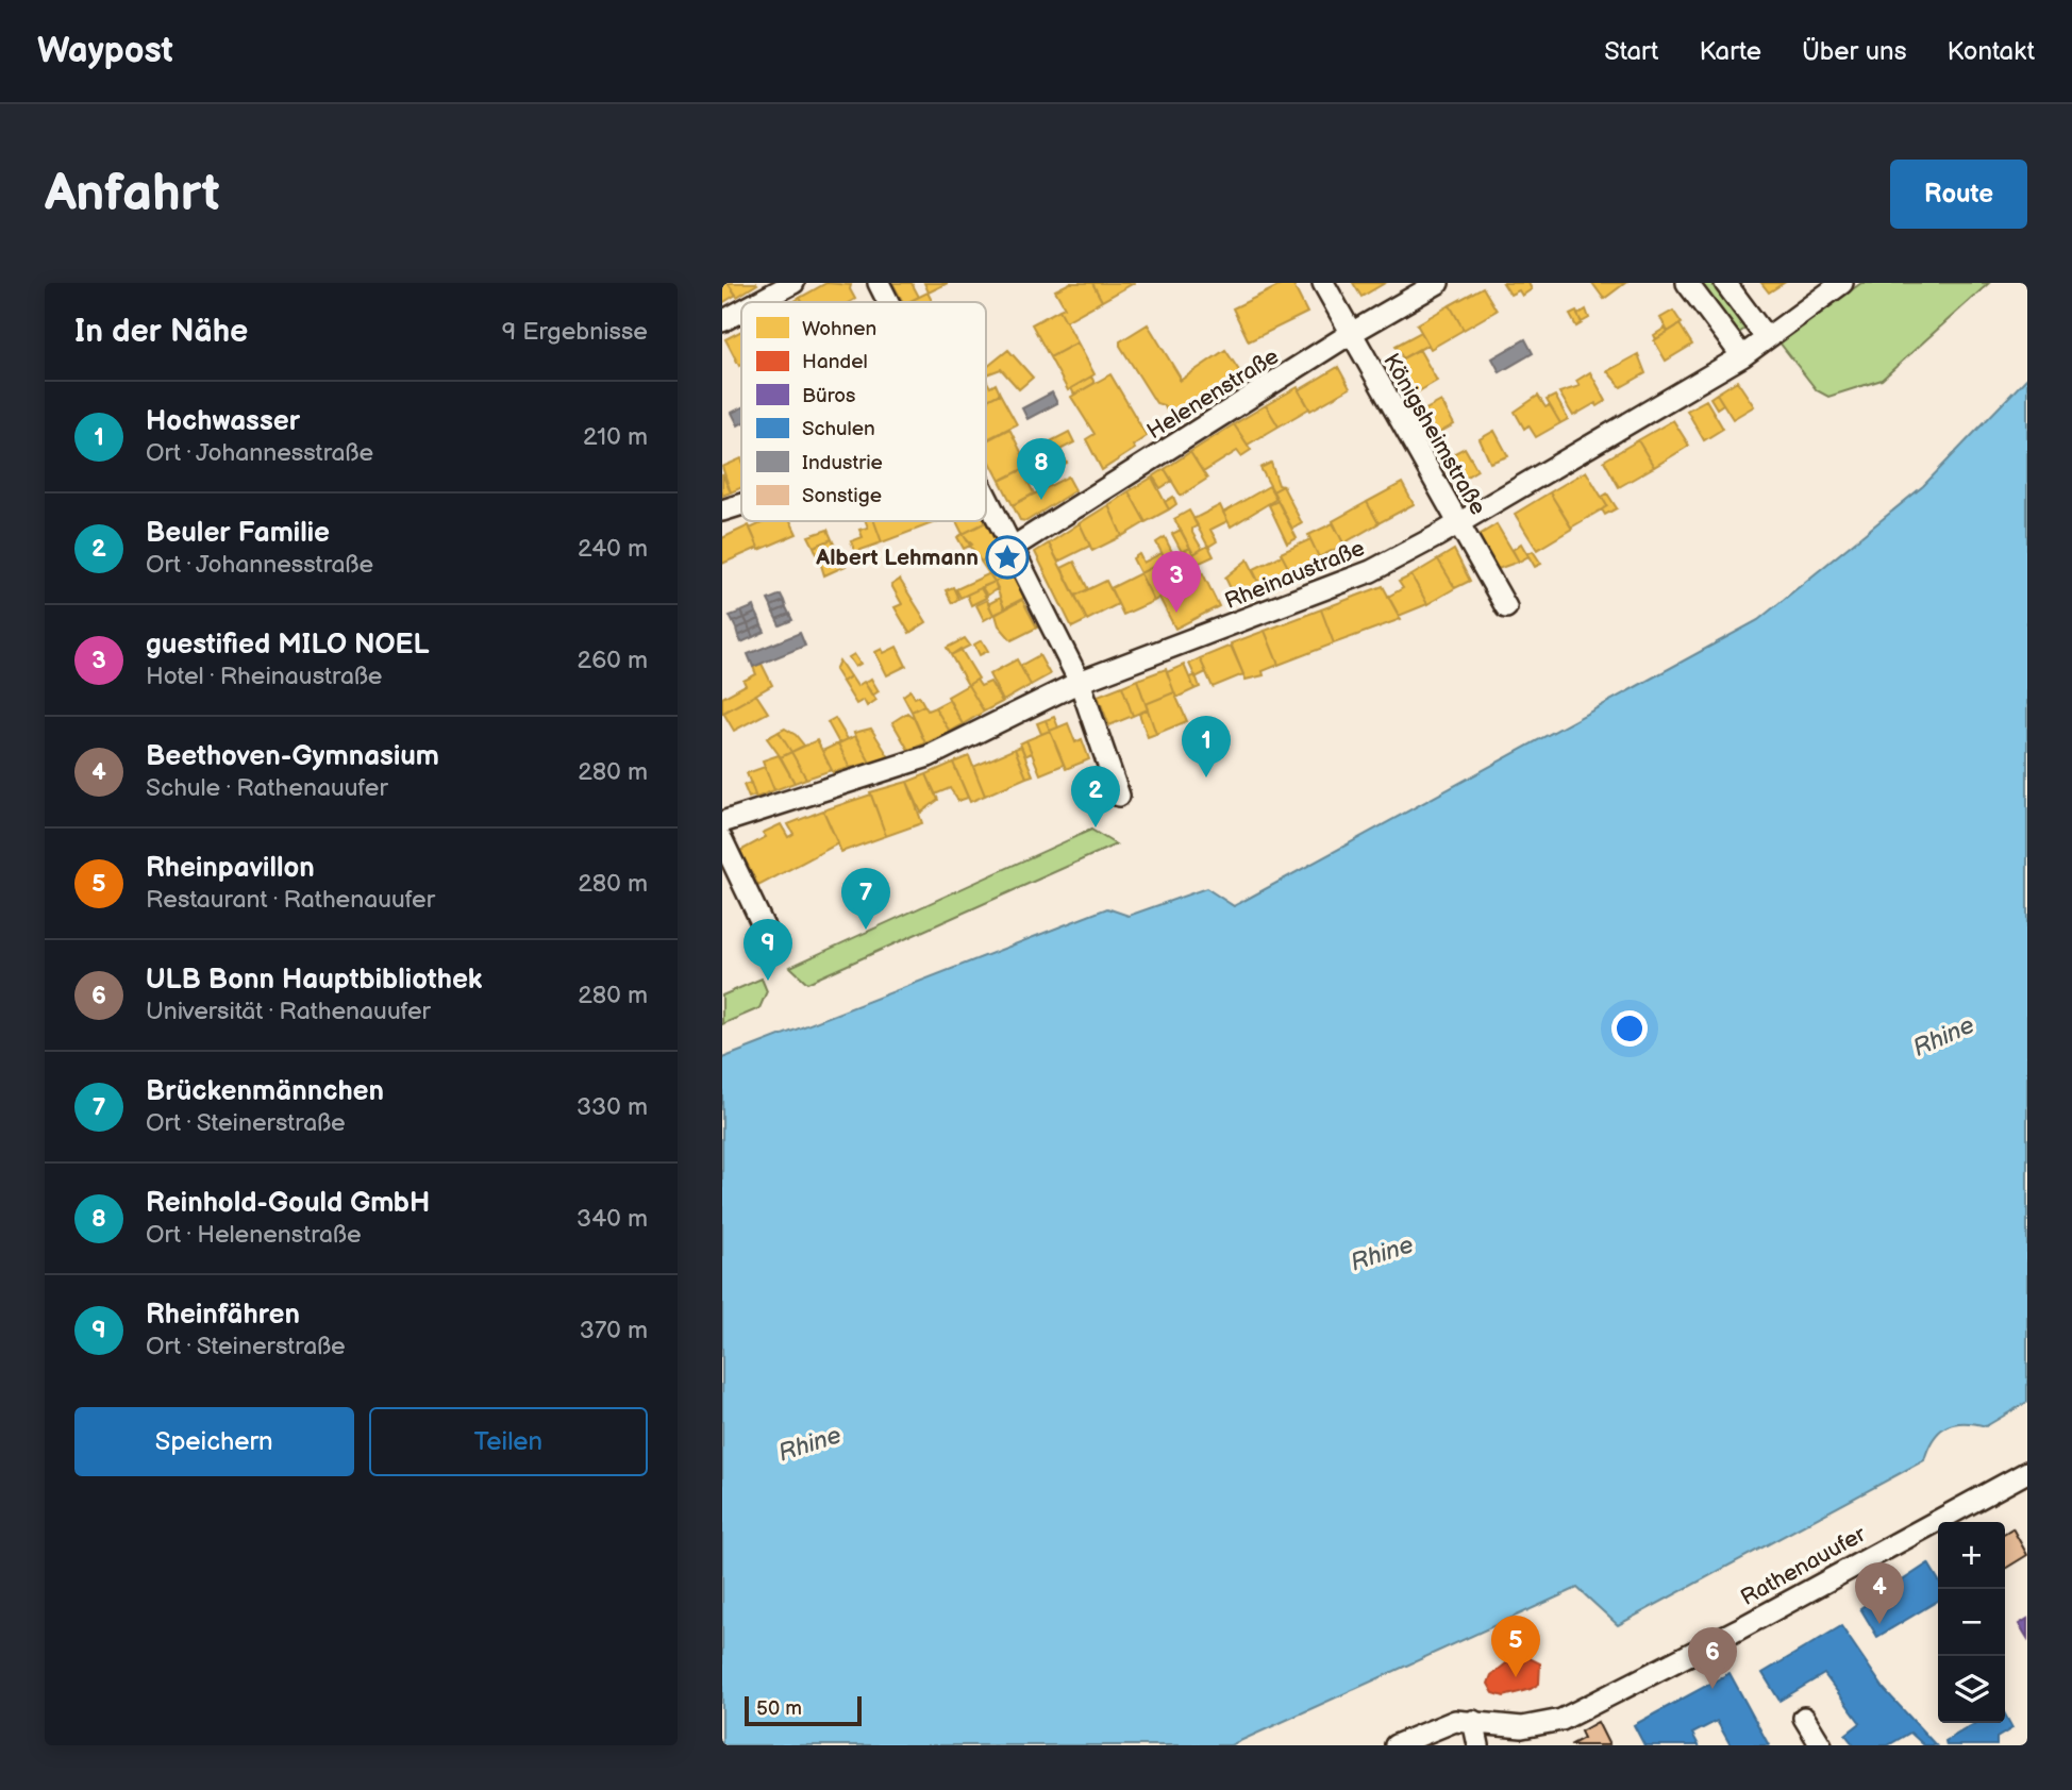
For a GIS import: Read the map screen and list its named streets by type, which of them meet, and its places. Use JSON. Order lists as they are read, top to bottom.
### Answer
{
  "streets": {
    "street": [
      "Helenenstraße",
      "Königsheimstraße",
      "Rheinaustraße",
      "Rathenauufer"
    ]
  },
  "crossings": [
    ["Helenenstraße", "Königsheimstraße"],
    ["Königsheimstraße", "Rheinaustraße"]
  ],
  "water": ["Rhine"],
  "places": {
    "place": ["Albert Lehmann"]
  },
  "legend": [
    "Wohnen",
    "Handel",
    "Büros",
    "Schulen",
    "Industrie",
    "Sonstige"
  ],
  "scale_bar": "50 m",
  "page": {
    "header": "Waypost",
    "nav": [
      "Start",
      "Karte",
      "Über uns",
      "Kontakt"
    ],
    "buttons": [
      "Route",
      ["Speichern", "Teilen"]
    ],
    "title": "Anfahrt",
    "heading": ["In der Nähe", "9 Ergebnisse"],
    "list": [
      {
        "mark": "1",
        "name": "Hochwasser",
        "note": "Ort · Johannesstraße",
        "value": "210 m"
      },
      {
        "mark": "2",
        "name": "Beuler Familie",
        "note": "Ort · Johannesstraße",
        "value": "240 m"
      },
      {
        "mark": "3",
        "name": "guestified MILO NOEL",
        "note": "Hotel · Rheinaustraße",
        "value": "260 m"
      },
      {
        "mark": "4",
        "name": "Beethoven-Gymnasium",
        "note": "Schule · Rathenauufer",
        "value": "280 m"
      },
      {
        "mark": "5",
        "name": "Rheinpavillon",
        "note": "Restaurant · Rathenauufer",
        "value": "280 m"
      },
      {
        "mark": "6",
        "name": "ULB Bonn Hauptbibliothek",
        "note": "Universität · Rathenauufer",
        "value": "280 m"
      },
      {
        "mark": "7",
        "name": "Brückenmännchen",
        "note": "Ort · Steinerstraße",
        "value": "330 m"
      },
      {
        "mark": "8",
        "name": "Reinhold-Gould GmbH",
        "note": "Ort · Helenenstraße",
        "value": "340 m"
      },
      {
        "mark": "9",
        "name": "Rheinfähren",
        "note": "Ort · Steinerstraße",
        "value": "370 m"
      }
    ],
    "pins": [
      "8",
      "3",
      "1",
      "2",
      "7",
      "9",
      "4",
      "5",
      "6"
    ],
    "map_buttons": ["+", "−"],
    "scale": "50 m"
  }
}
